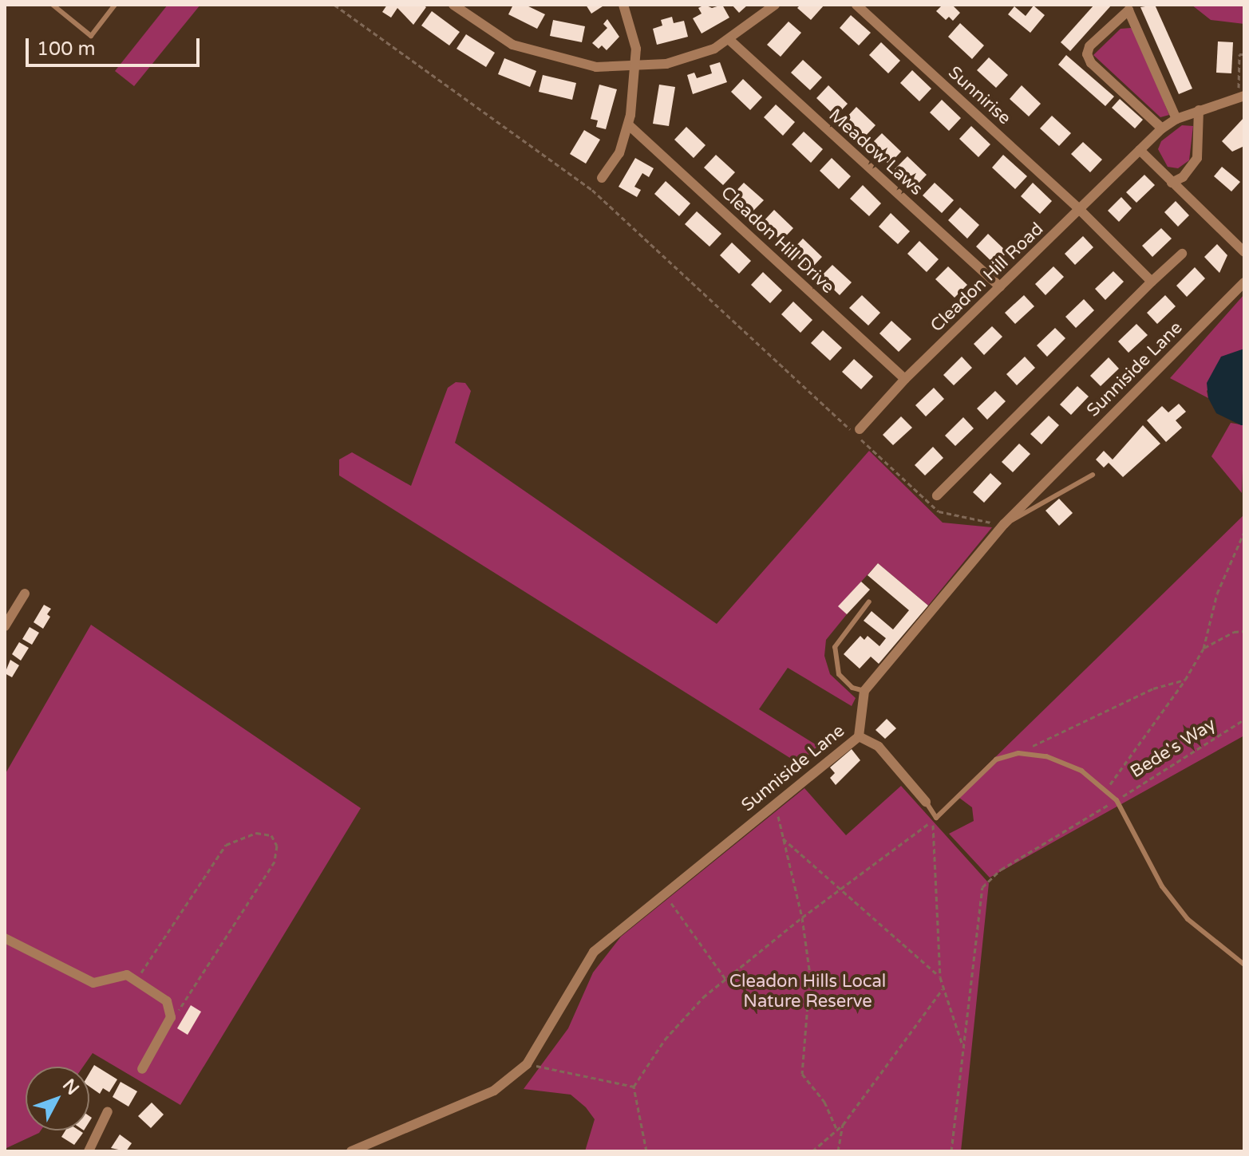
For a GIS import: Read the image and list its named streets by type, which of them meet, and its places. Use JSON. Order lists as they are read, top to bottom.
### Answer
{
  "streets": {
    "street": [
      "Sunnirise",
      "Meadow Laws",
      "Cleadon Hill Drive",
      "Cleadon Hill Road",
      "Sunniside Lane"
    ],
    "path": ["Bede's Way"]
  },
  "crossings": [
    ["Sunnirise", "Cleadon Hill Road"],
    ["Meadow Laws", "Cleadon Hill Road"],
    ["Cleadon Hill Drive", "Cleadon Hill Road"]
  ],
  "parks": ["Cleadon Hills Local Nature Reserve"],
  "scale_bar": "100 m",
  "north": "top right"
}
